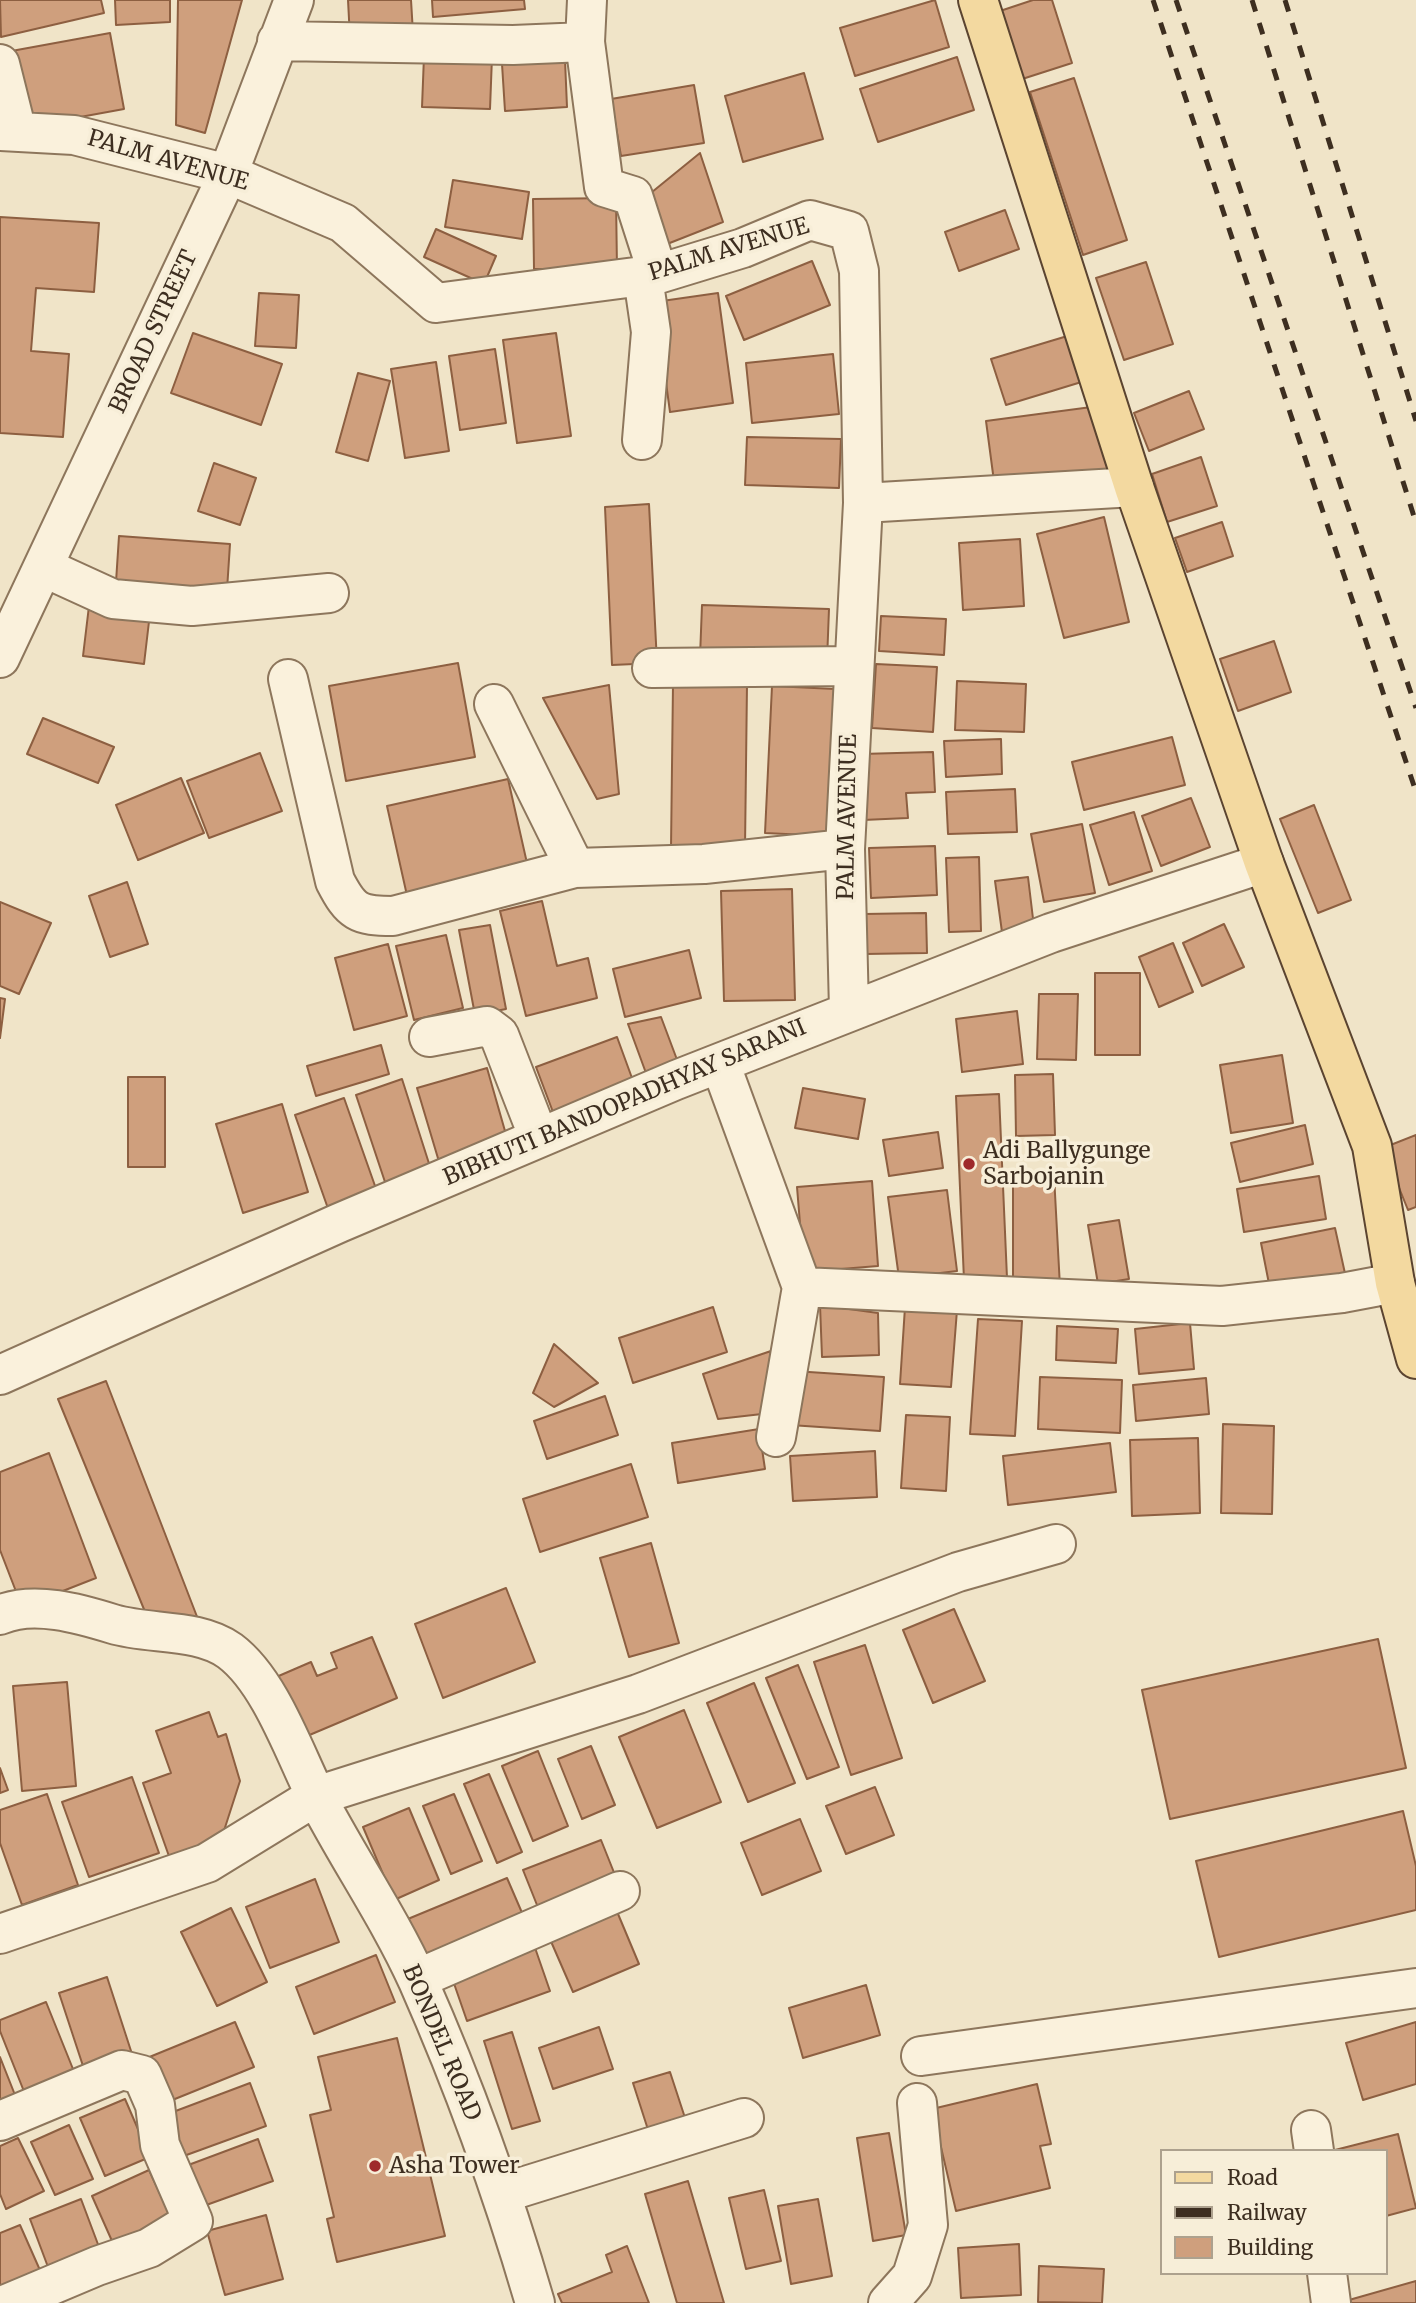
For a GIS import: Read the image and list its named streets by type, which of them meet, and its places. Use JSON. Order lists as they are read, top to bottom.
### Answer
{
  "streets": {
    "street": [
      "PALM AVENUE",
      "BROAD STREET",
      "BIBHUTI BANDOPADHYAY SARANI",
      "BONDEL ROAD"
    ]
  },
  "crossings": [
    ["PALM AVENUE", "BROAD STREET"],
    ["PALM AVENUE", "BIBHUTI BANDOPADHYAY SARANI"]
  ],
  "places": ["Adi Ballygunge Sarbojanin", "Asha Tower"],
  "legend": ["Road", "Railway", "Building"]
}
